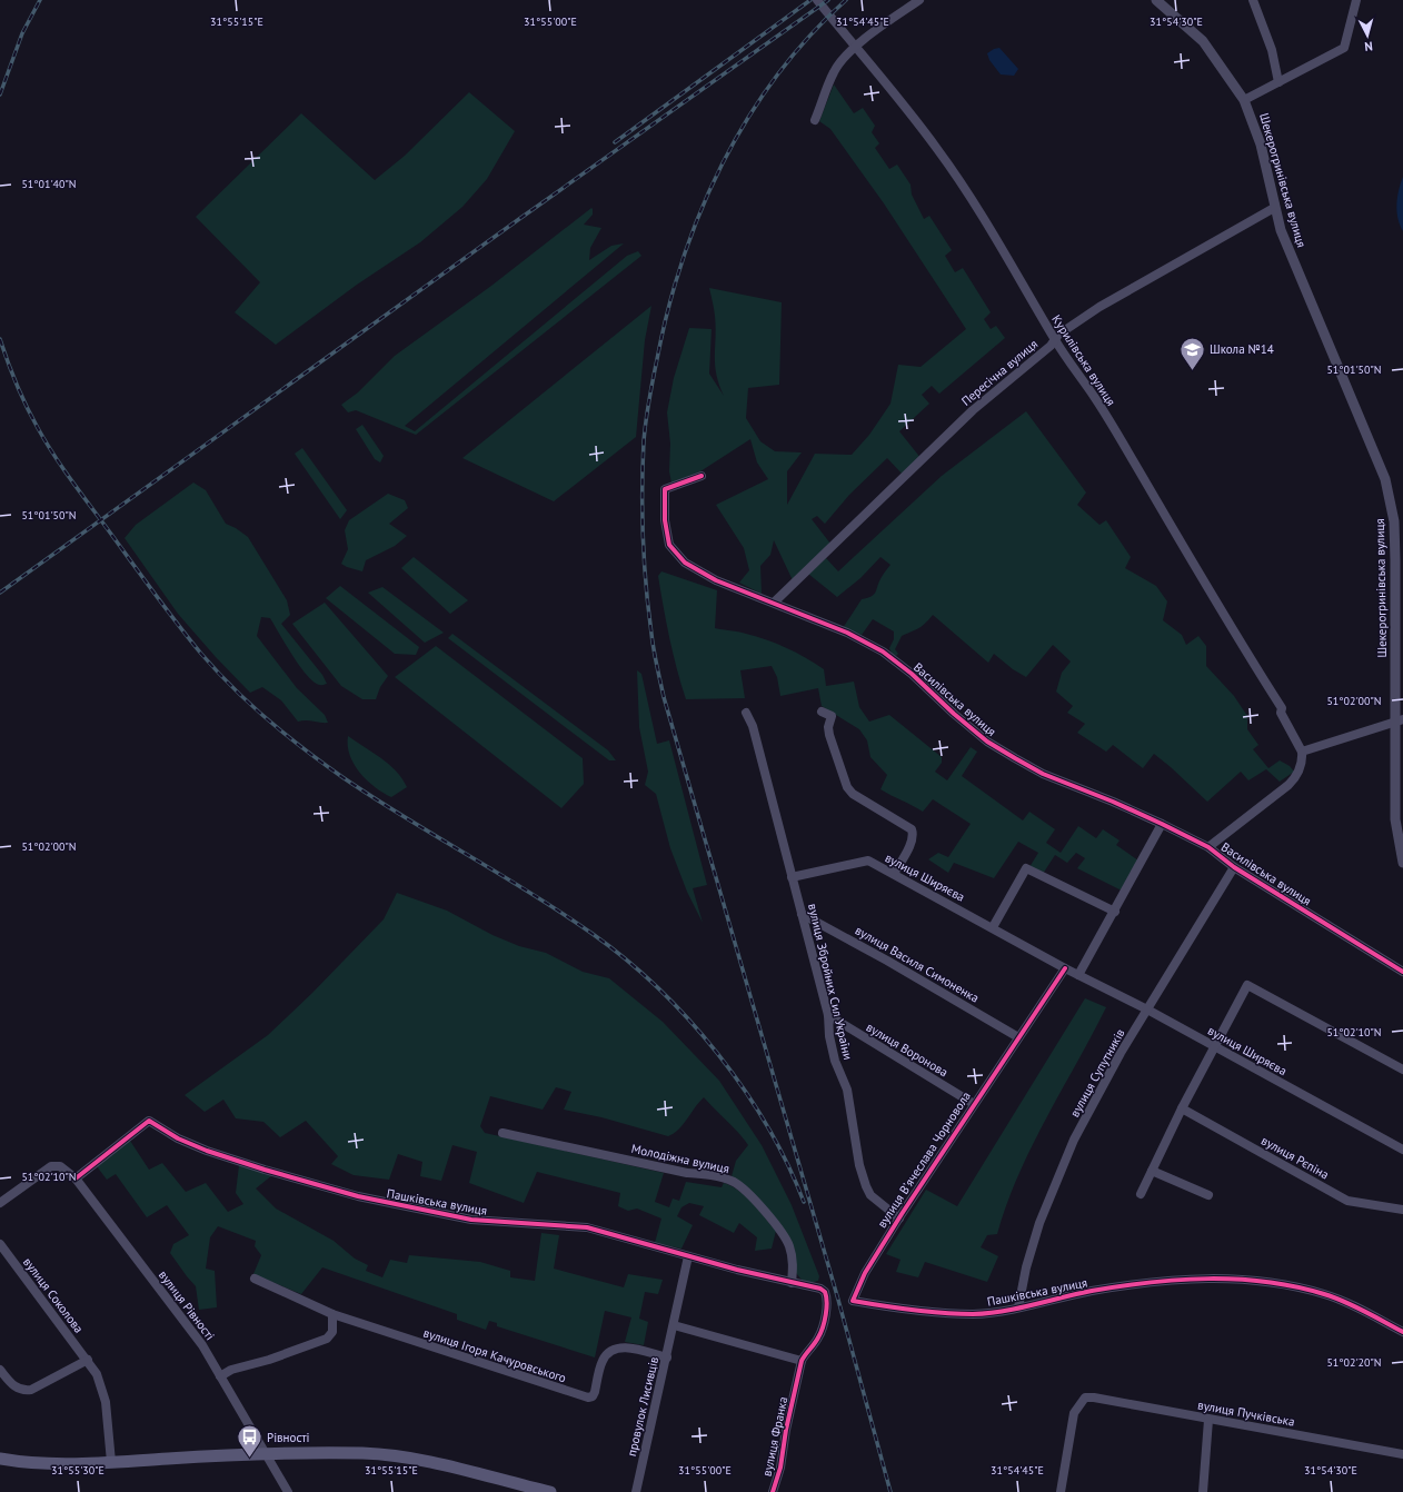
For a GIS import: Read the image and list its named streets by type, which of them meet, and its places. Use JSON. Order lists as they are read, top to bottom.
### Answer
{
  "streets": {
    "street": [
      "Шекерогринівська вулиця",
      "Курилівська вулиця",
      "Пересічна вулиця",
      "Василівська вулиця",
      "вулиця Ширяєва",
      "вулиця Василя Симоненка",
      "вулиця Збройних Сил України",
      "вулиця Воронова",
      "вулиця Супутників",
      "вулиця Рєпіна",
      "Молодіжна вулиця",
      "вулиця Вʼячеслава Чорновола",
      "Пашківська вулиця",
      "вулиця Соколова",
      "вулиця Рівності",
      "вулиця Ігоря Качуровського",
      "провулок Лисивців",
      "вулиця Пучківська",
      "вулиця Франка"
    ]
  },
  "crossings": [
    ["Шекерогринівська вулиця", "Пересічна вулиця"],
    ["Курилівська вулиця", "Пересічна вулиця"],
    ["Пересічна вулиця", "Василівська вулиця"],
    ["Василівська вулиця", "вулиця Супутників"],
    ["вулиця Ширяєва", "вулиця Збройних Сил України"],
    ["вулиця Ширяєва", "вулиця Супутників"],
    ["вулиця Ширяєва", "вулиця Вʼячеслава Чорновола"],
    ["вулиця Василя Симоненка", "вулиця Збройних Сил України"],
    ["вулиця Василя Симоненка", "вулиця Вʼячеслава Чорновола"],
    ["вулиця Збройних Сил України", "вулиця Воронова"],
    ["вулиця Збройних Сил України", "вулиця Вʼячеслава Чорновола"],
    ["вулиця Воронова", "вулиця Вʼячеслава Чорновола"],
    ["вулиця Супутників", "Пашківська вулиця"],
    ["Молодіжна вулиця", "Пашківська вулиця"],
    ["вулиця Вʼячеслава Чорновола", "Пашківська вулиця"],
    ["Пашківська вулиця", "вулиця Рівності"],
    ["Пашківська вулиця", "провулок Лисивців"],
    ["Пашківська вулиця", "вулиця Франка"],
    ["вулиця Ігоря Качуровського", "провулок Лисивців"]
  ],
  "places": {
    "school or university": ["Школа №14"],
    "bus stop": ["Рівності"]
  },
  "north": "bottom",
  "coordinates": [
    "31°55'15\"E",
    "31°55'00\"E",
    "31°54'45\"E",
    "31°54'30\"E",
    "51°01'40\"N",
    "51°01'50\"N",
    "51°02'00\"N",
    "51°02'10\"N",
    "51°02'20\"N",
    "31°55'30\"E"
  ]
}
